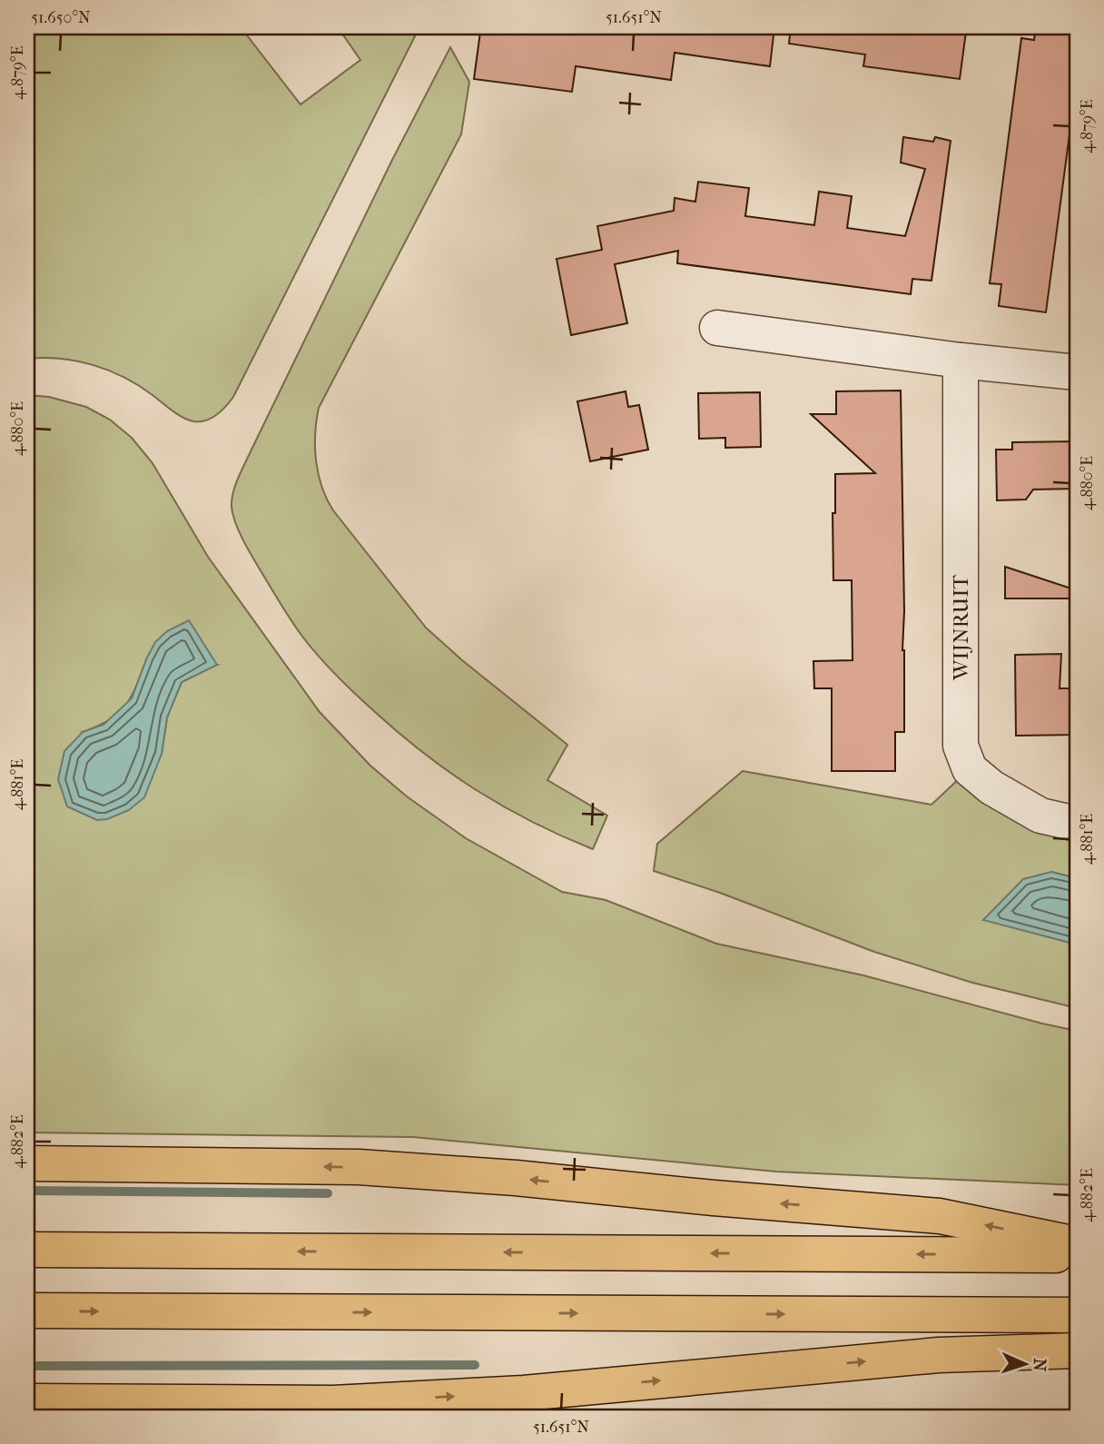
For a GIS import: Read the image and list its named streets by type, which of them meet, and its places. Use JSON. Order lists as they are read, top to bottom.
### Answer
{
  "streets": {
    "street": ["WIJNRUIT"]
  },
  "north": "right",
  "coordinates": [
    "51.650°N",
    "51.651°N",
    "4.879°E",
    "4.880°E",
    "4.881°E",
    "4.882°E"
  ]
}
